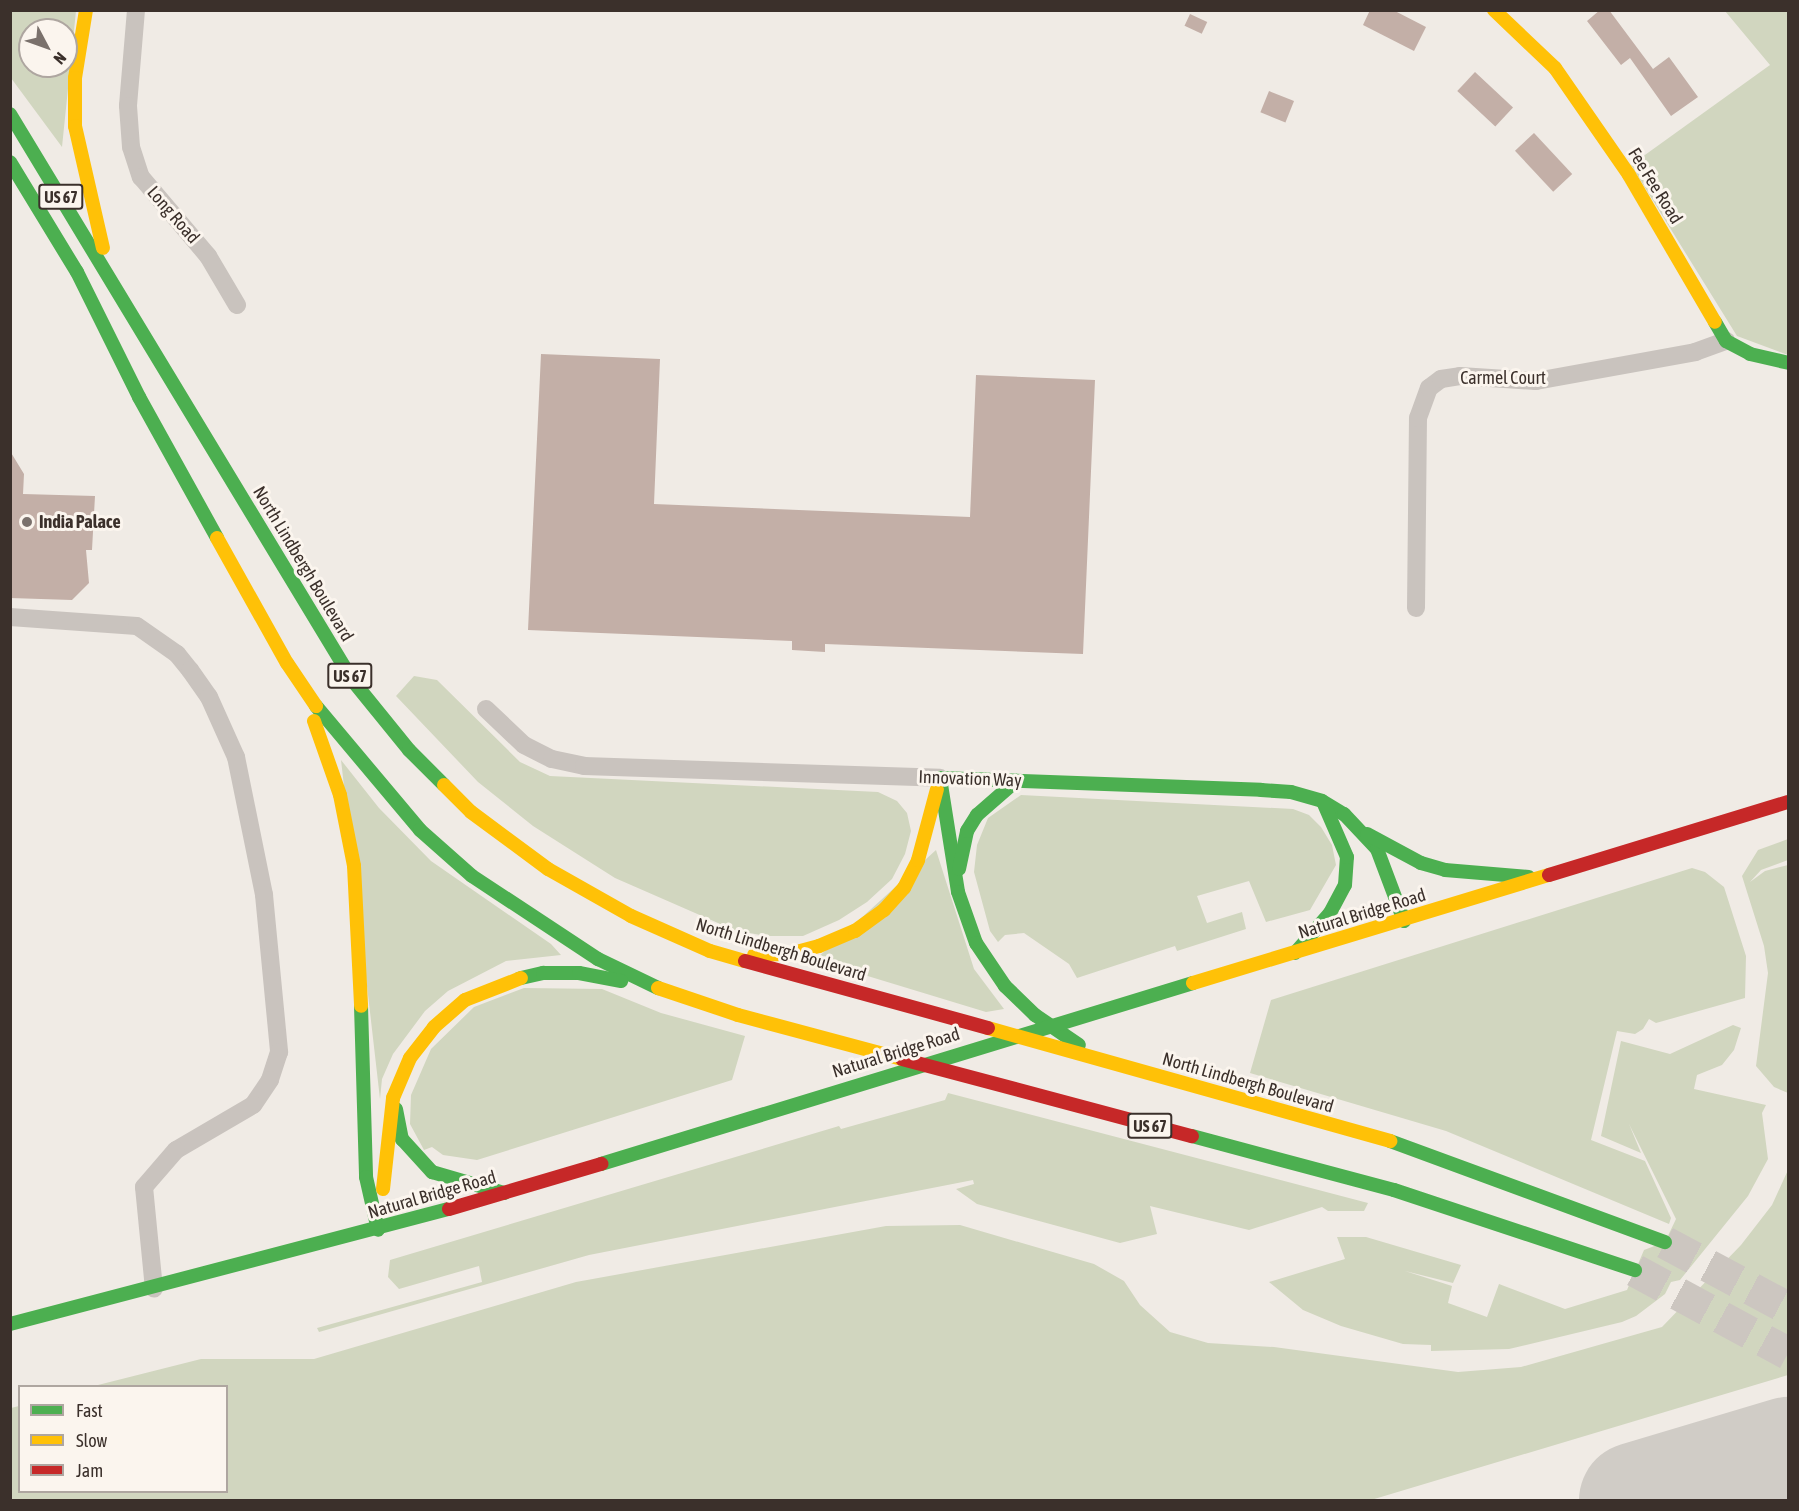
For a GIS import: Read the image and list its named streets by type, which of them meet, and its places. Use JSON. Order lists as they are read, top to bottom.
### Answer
{
  "streets": {
    "main road": [
      "Fee Fee Road",
      "US 67",
      "North Lindbergh Boulevard",
      "Innovation Way",
      "Natural Bridge Road"
    ],
    "street": ["Long Road", "Carmel Court"]
  },
  "crossings": [
    ["Fee Fee Road", "Carmel Court"],
    ["Innovation Way", "Natural Bridge Road"]
  ],
  "places": ["India Palace"],
  "legend": ["Fast", "Slow", "Jam"],
  "north": "bottom right"
}
